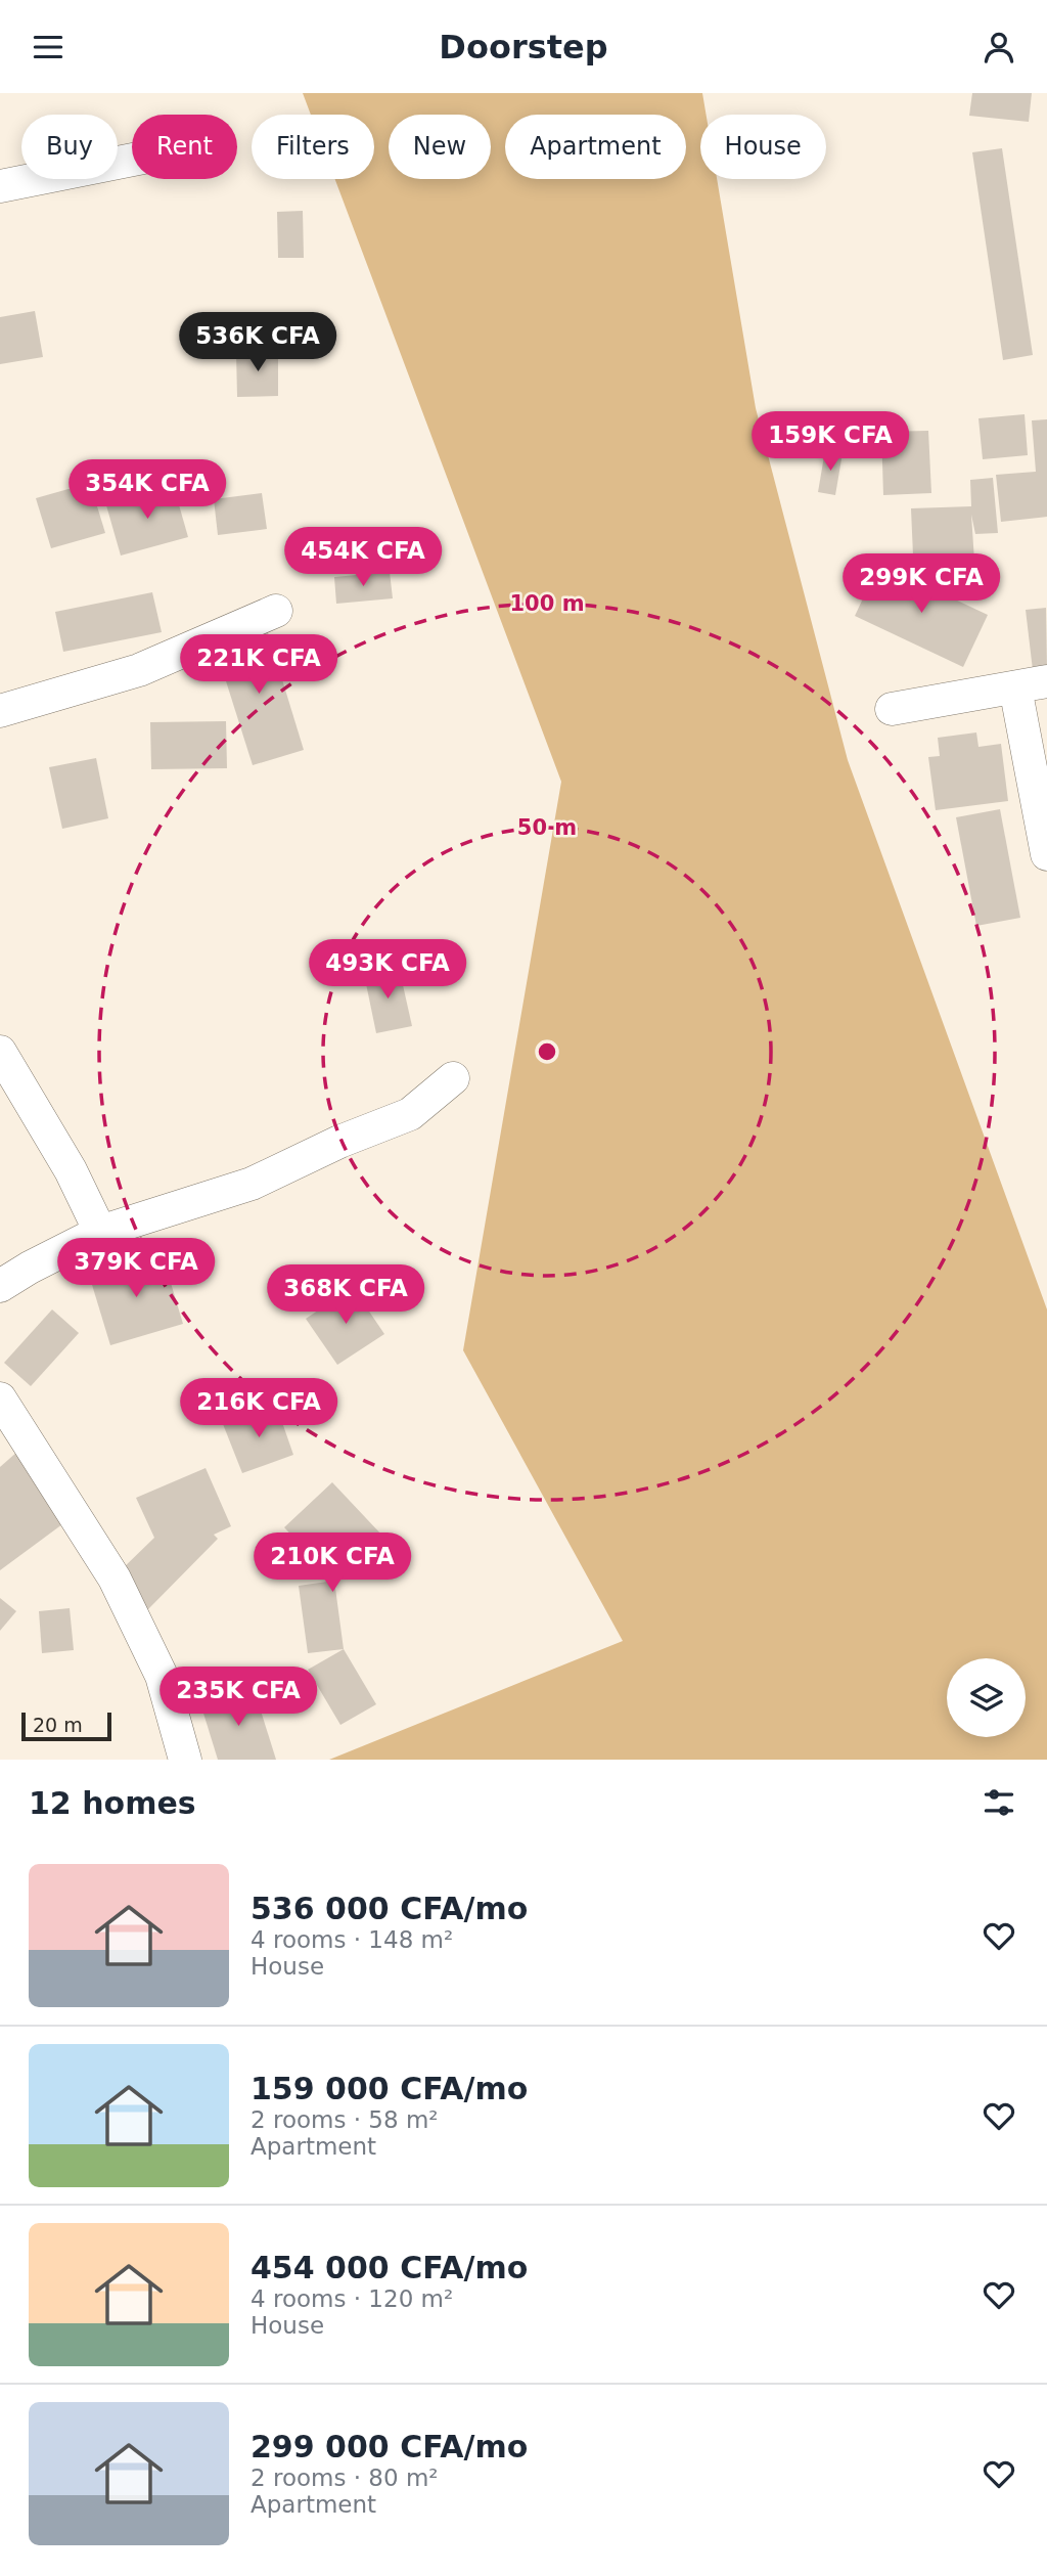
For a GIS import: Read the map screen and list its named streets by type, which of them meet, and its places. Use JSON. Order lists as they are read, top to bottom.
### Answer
{
  "scale_bar": "20 m",
  "page": {
    "header": "Doorstep",
    "chip": [
      "Buy",
      "Rent",
      "Filters",
      "New",
      "Apartment",
      "House"
    ],
    "price": [
      "536K CFA",
      "159K CFA",
      "354K CFA",
      "454K CFA",
      "299K CFA",
      "221K CFA",
      "493K CFA",
      "379K CFA",
      "368K CFA",
      "216K CFA",
      "210K CFA",
      "235K CFA"
    ],
    "scale": "20 m",
    "heading": "12 homes",
    "list": [
      {
        "name": "536 000 CFA/mo",
        "note": "4 rooms · 148 m² · House"
      },
      {
        "name": "159 000 CFA/mo",
        "note": "2 rooms · 58 m² · Apartment"
      },
      {
        "name": "454 000 CFA/mo",
        "note": "4 rooms · 120 m² · House"
      },
      {
        "name": "299 000 CFA/mo",
        "note": "2 rooms · 80 m² · Apartment"
      }
    ]
  },
  "rings": ["100 m", "50 m"]
}
